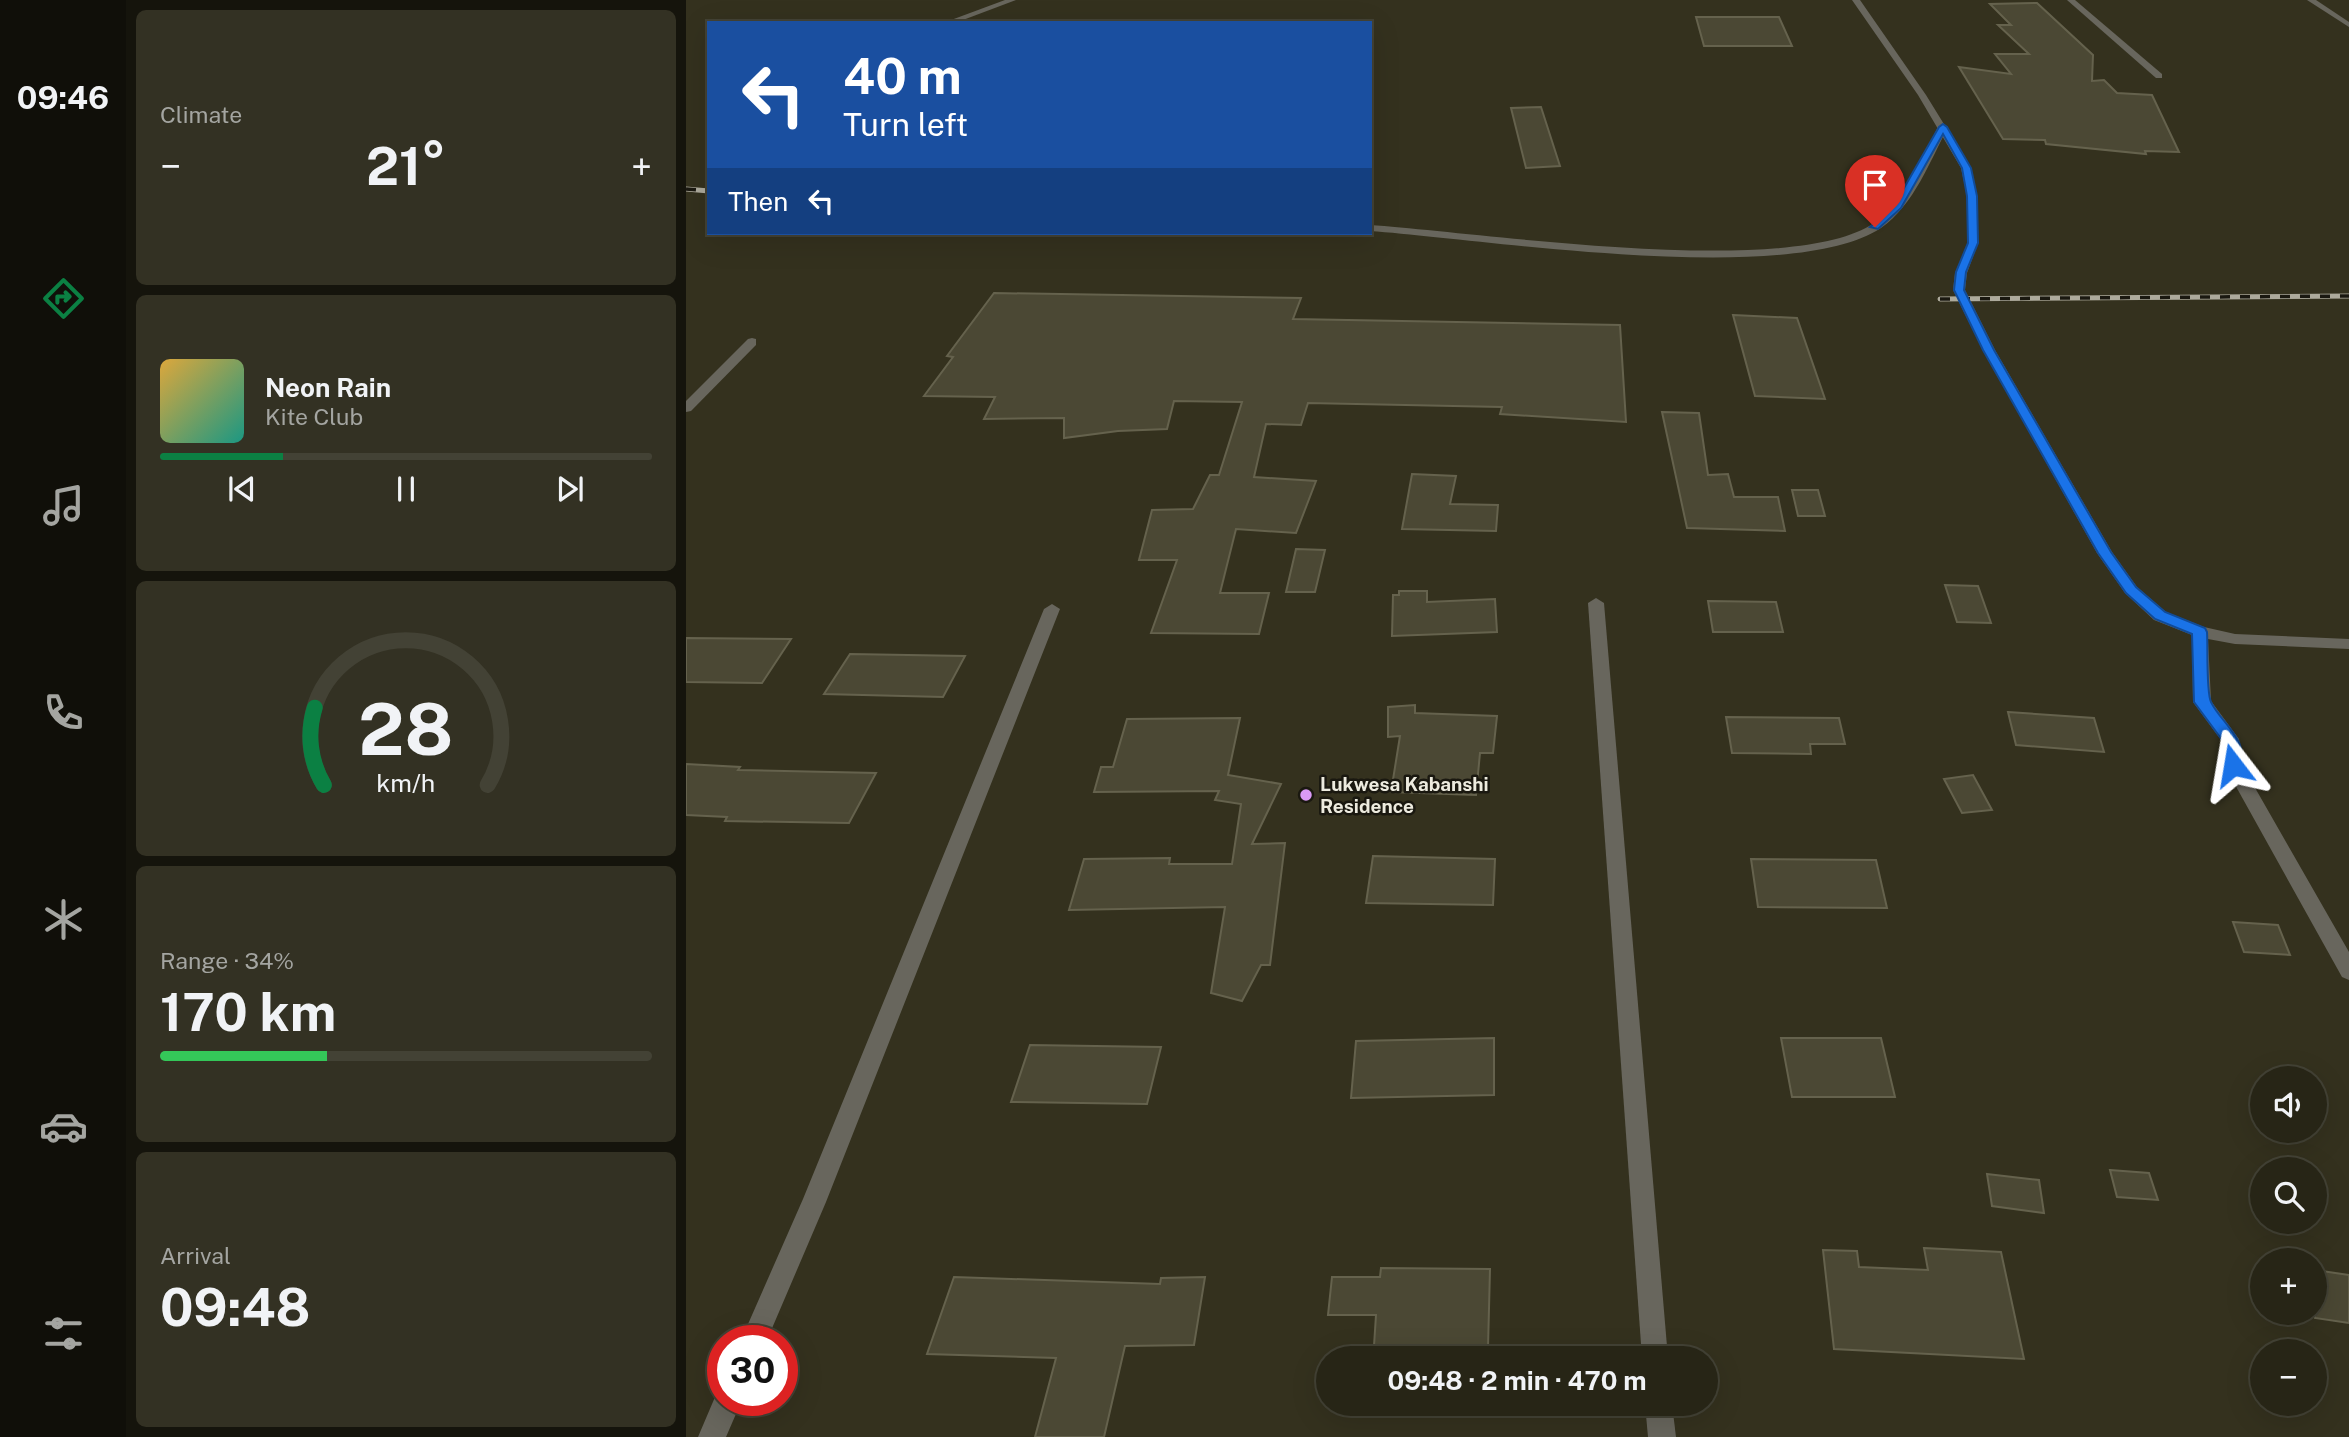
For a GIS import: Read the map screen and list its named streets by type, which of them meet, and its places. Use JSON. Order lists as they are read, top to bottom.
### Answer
{
  "places": ["Lukwesa Kabanshi Residence"],
  "page": {
    "tabs": "09:46",
    "tile": [
      "Climate",
      ["Range · 34%", "170 km"],
      ["Arrival", "09:48"]
    ],
    "turn": ["40 m", "Turn left"],
    "heat": ["−", "21°", "+"],
    "then": "Then",
    "song": ["Neon Rain", "Kite Club"],
    "map_buttons": ["+", "−"],
    "limit": "30",
    "trip": "09:48 · 2 min · 470 m",
    "gauge": ["28", "km/h"]
  }
}
